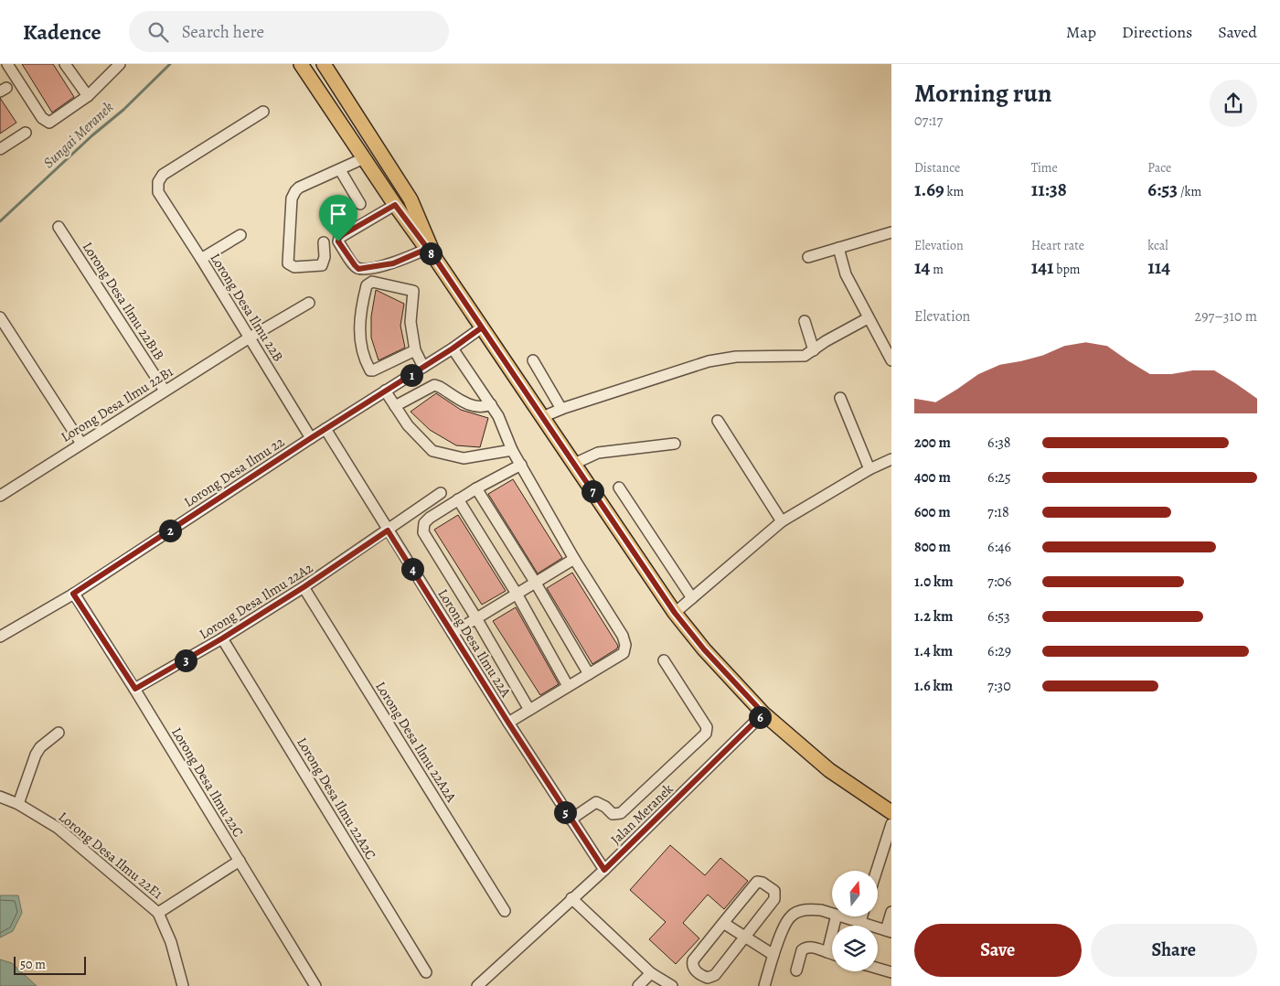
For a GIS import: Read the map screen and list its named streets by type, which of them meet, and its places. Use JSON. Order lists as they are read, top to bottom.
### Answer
{
  "streets": {
    "street": [
      "Lorong Desa Ilmu 22B1B",
      "Lorong Desa Ilmu 22B",
      "Lorong Desa Ilmu 22B1",
      "Lorong Desa Ilmu 22",
      "Lorong Desa Ilmu 22A2",
      "Lorong Desa Ilmu 22A",
      "Lorong Desa Ilmu 22A2A",
      "Lorong Desa Ilmu 22C",
      "Lorong Desa Ilmu 22A2C",
      "Jalan Meranek",
      "Lorong Desa Ilmu 22E1"
    ]
  },
  "crossings": [
    ["Lorong Desa Ilmu 22B1B", "Lorong Desa Ilmu 22B1"],
    ["Lorong Desa Ilmu 22B", "Lorong Desa Ilmu 22B1"],
    ["Lorong Desa Ilmu 22B", "Lorong Desa Ilmu 22"],
    ["Lorong Desa Ilmu 22", "Lorong Desa Ilmu 22A"],
    ["Lorong Desa Ilmu 22", "Lorong Desa Ilmu 22C"],
    ["Lorong Desa Ilmu 22A2", "Lorong Desa Ilmu 22A"],
    ["Lorong Desa Ilmu 22A2", "Lorong Desa Ilmu 22A2A"],
    ["Lorong Desa Ilmu 22A2", "Lorong Desa Ilmu 22C"],
    ["Lorong Desa Ilmu 22A2", "Lorong Desa Ilmu 22A2C"],
    ["Lorong Desa Ilmu 22A", "Jalan Meranek"]
  ],
  "water": ["Sungai Meranek"],
  "scale_bar": "50 m",
  "north": "top",
  "page": {
    "header": "Kadence",
    "search": "Search here",
    "nav": ["Map", "Directions", "Saved"],
    "heading": ["Morning run", "07:17"],
    "stats": [
      ["Distance", "1.69 km"],
      ["Time", "11:38"],
      ["Pace", "6:53 /km"],
      ["Elevation", "14 m"],
      ["Heart rate", "141 bpm"],
      ["kcal", "114"]
    ],
    "pins": [
      "8",
      "1",
      "7",
      "2",
      "4",
      "3",
      "6",
      "5"
    ],
    "chart": ["Elevation", "297–310 m"],
    "list": [
      {
        "name": "200 m",
        "note": "6:38"
      },
      {
        "name": "400 m",
        "note": "6:25"
      },
      {
        "name": "600 m",
        "note": "7:18"
      },
      {
        "name": "800 m",
        "note": "6:46"
      },
      {
        "name": "1.0 km",
        "note": "7:06"
      },
      {
        "name": "1.2 km",
        "note": "6:53"
      },
      {
        "name": "1.4 km",
        "note": "6:29"
      },
      {
        "name": "1.6 km",
        "note": "7:30"
      }
    ],
    "buttons": ["Save", "Share"],
    "scale": "50 m"
  }
}
